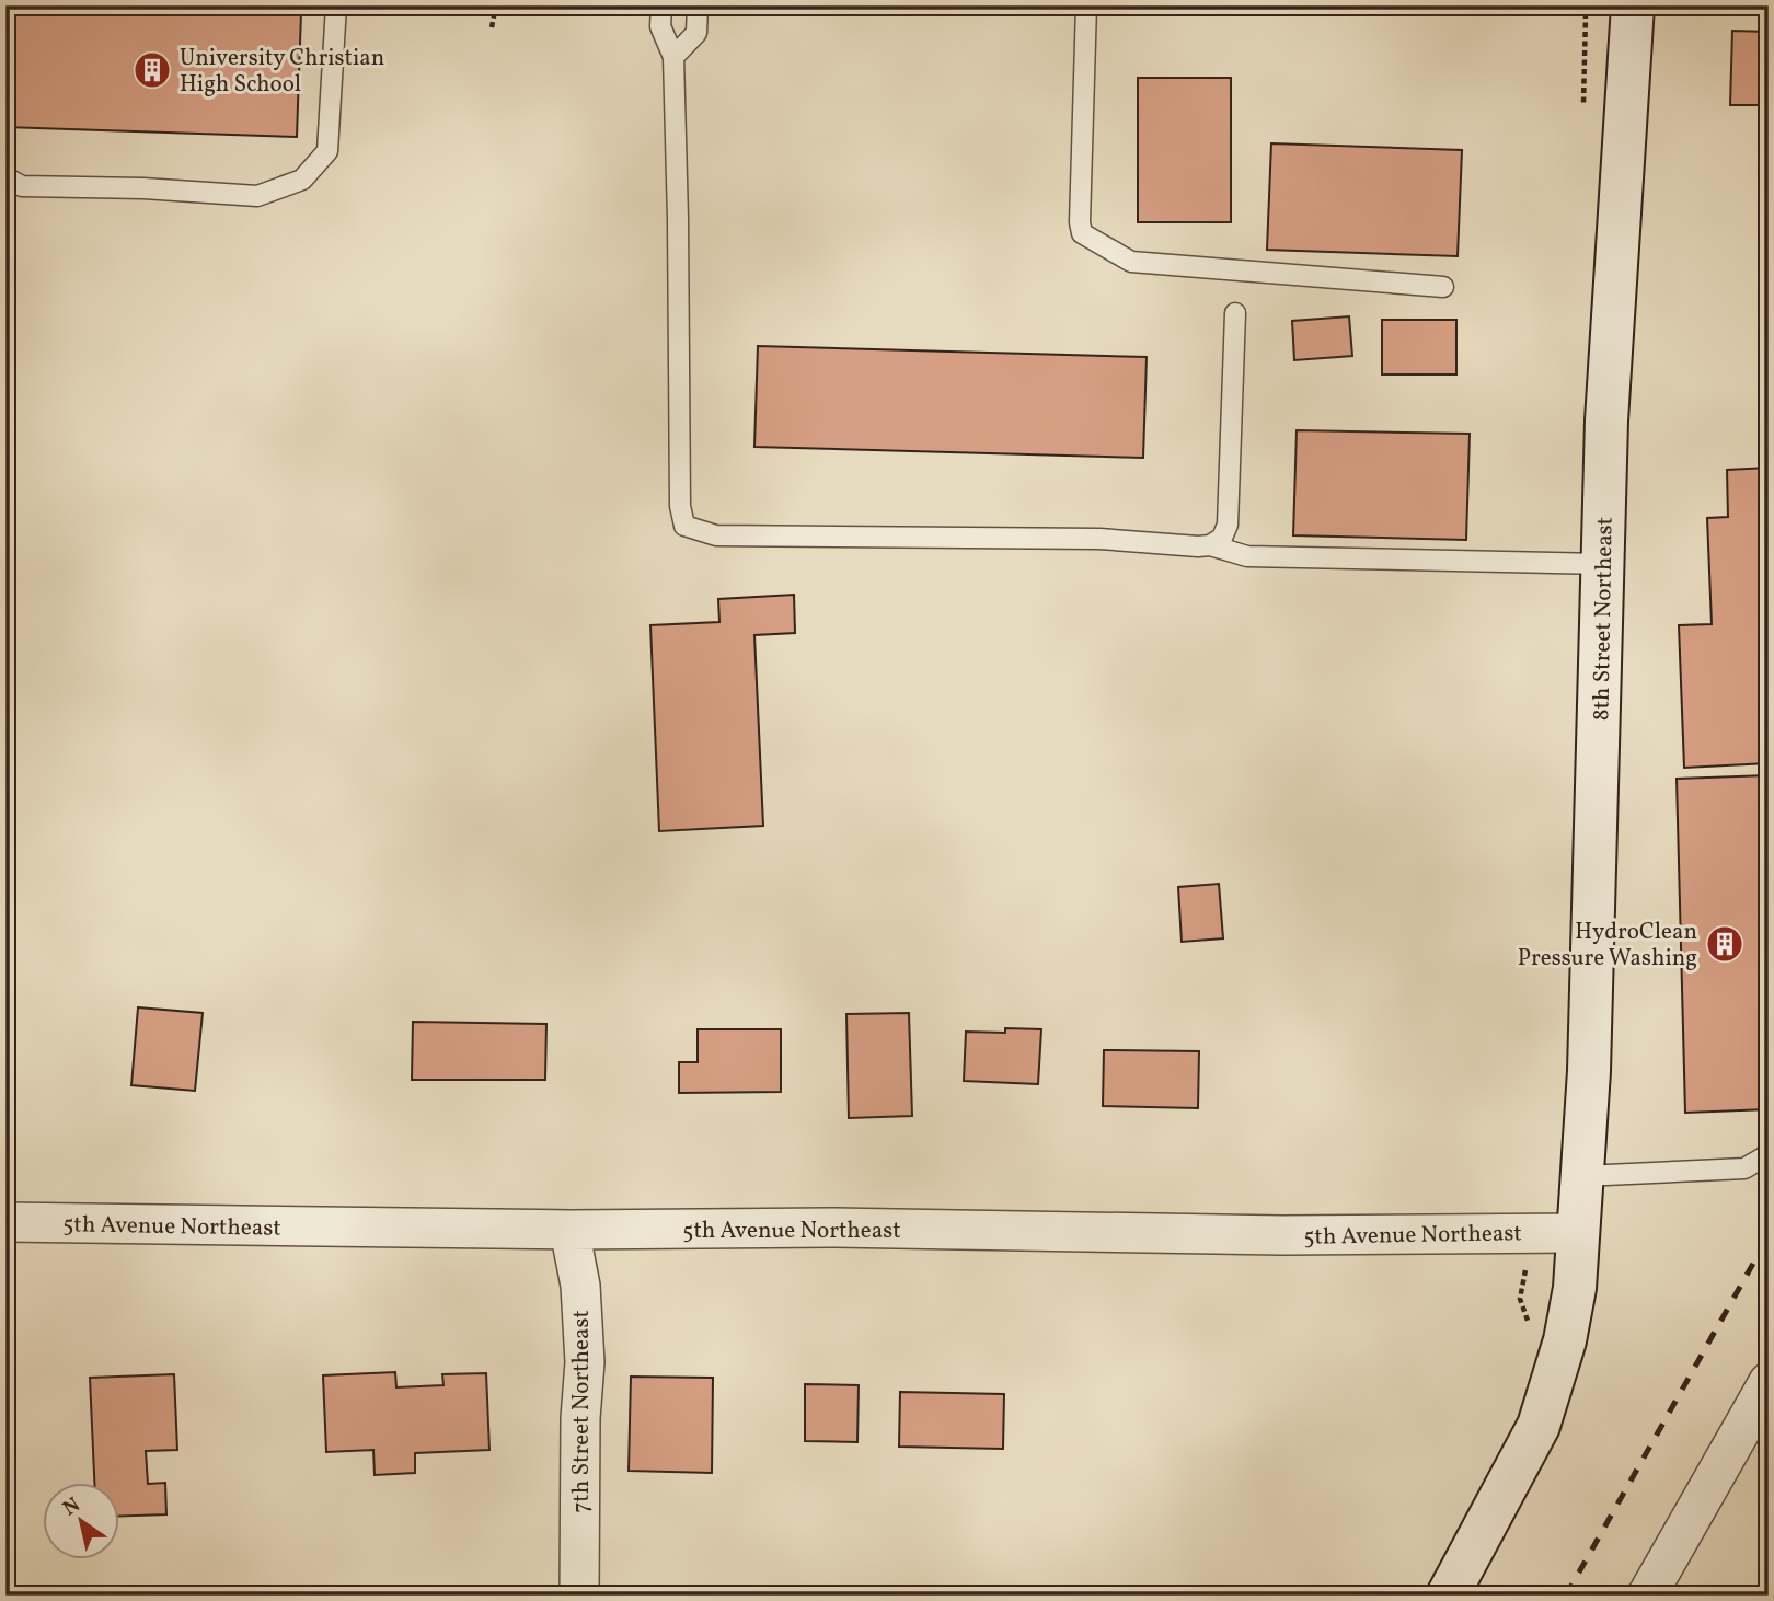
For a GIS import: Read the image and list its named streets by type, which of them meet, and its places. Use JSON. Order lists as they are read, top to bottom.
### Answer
{
  "streets": {
    "main road": ["8th Street Northeast"],
    "street": ["5th Avenue Northeast", "7th Street Northeast"]
  },
  "crossings": [
    ["8th Street Northeast", "5th Avenue Northeast"],
    ["5th Avenue Northeast", "7th Street Northeast"]
  ],
  "places": {
    "building": ["University Christian High School", "HydroClean Pressure Washing"]
  },
  "north": "top left"
}
